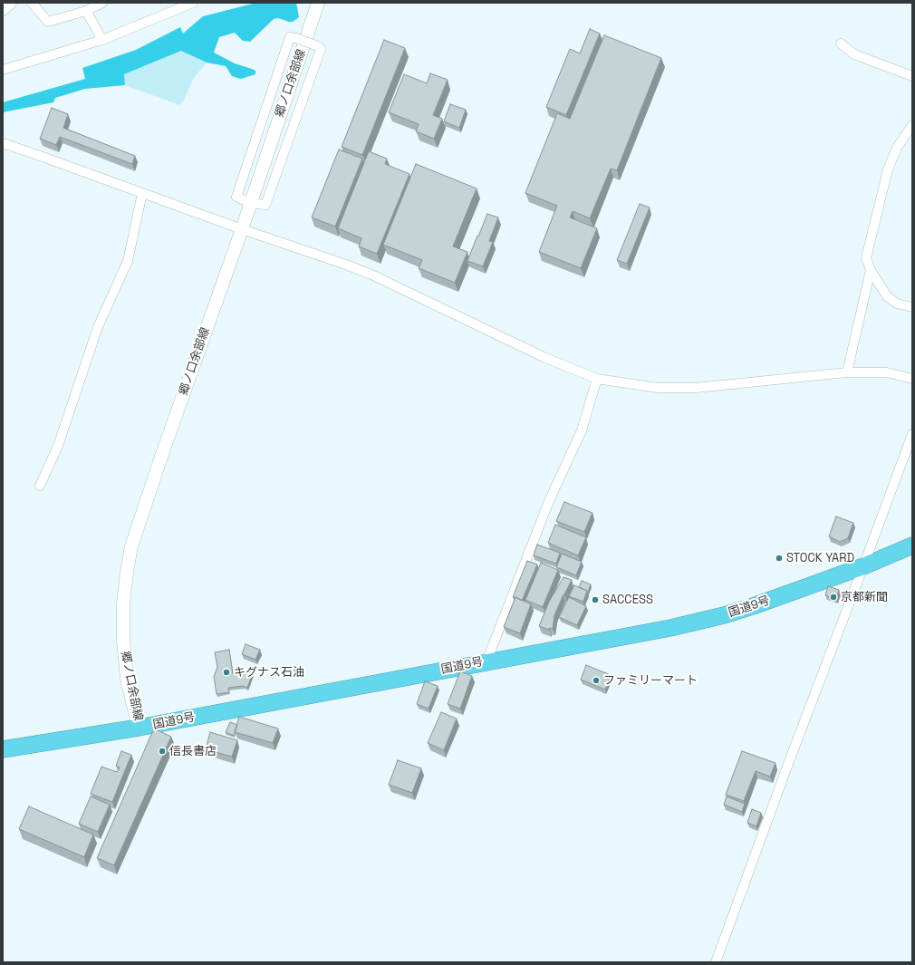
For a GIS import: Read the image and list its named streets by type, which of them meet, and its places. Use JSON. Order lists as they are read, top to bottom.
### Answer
{
  "streets": {
    "highway": ["国道9号"],
    "main road": ["郷ノ口余部線"]
  },
  "crossings": [
    ["郷ノ口余部線", "国道9号"]
  ],
  "places": [
    "STOCK YARD",
    "京都新聞",
    "SACCESS",
    "キグナス石油",
    "ファミリーマート",
    "信長書店"
  ]
}
